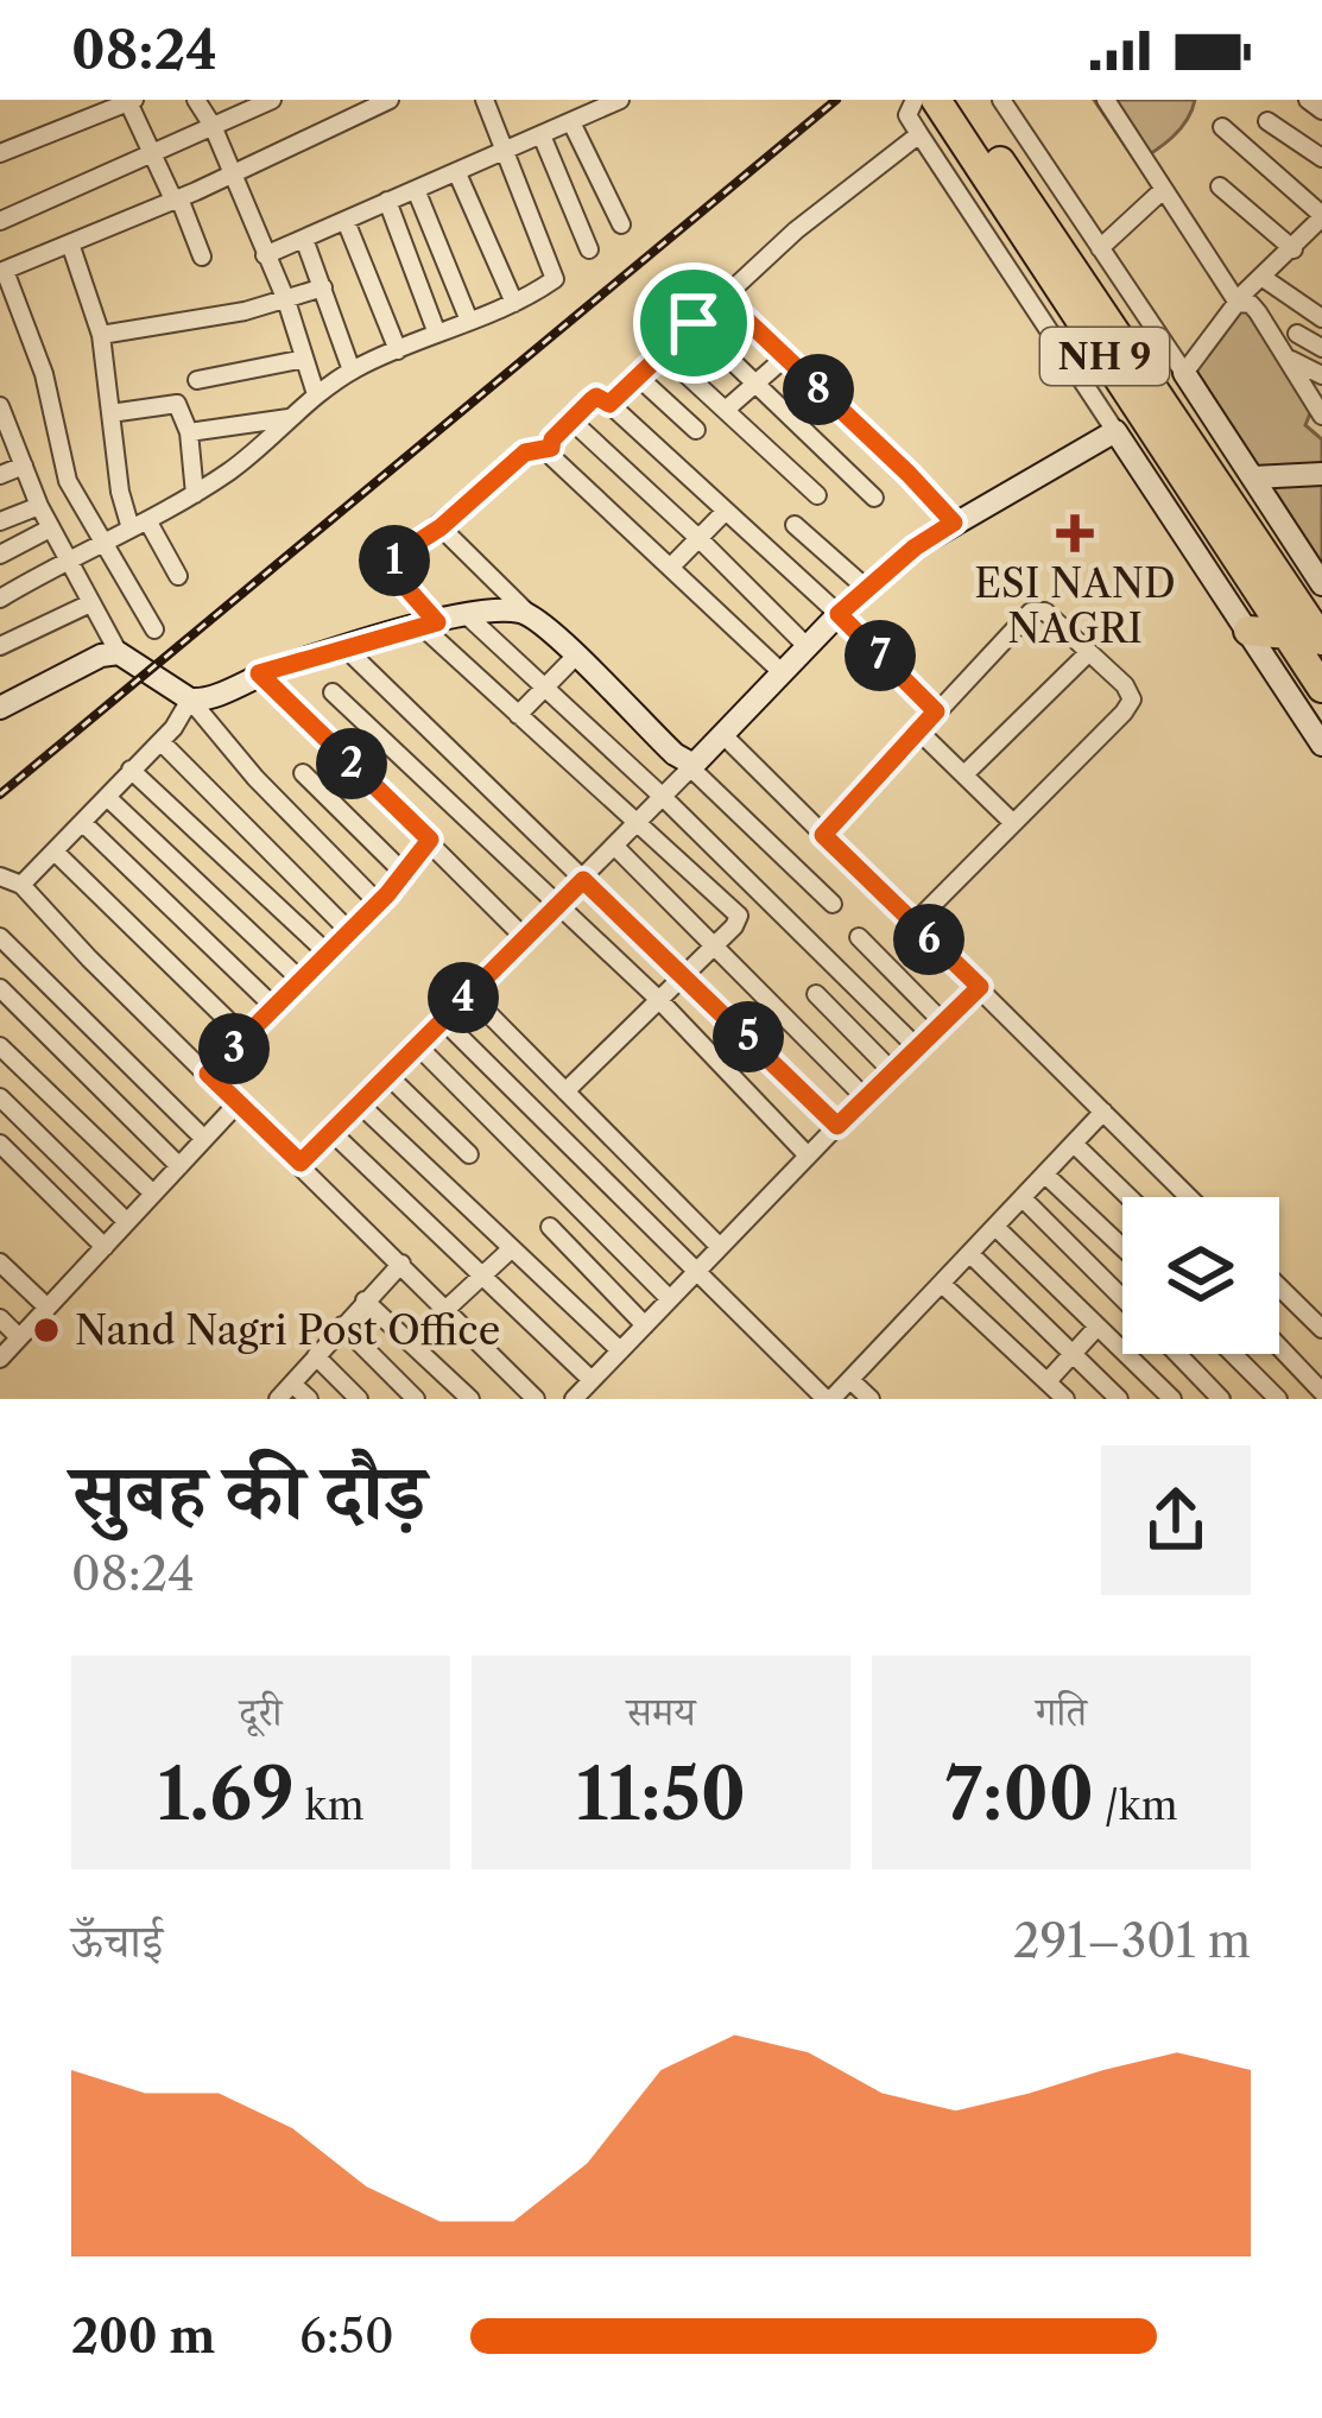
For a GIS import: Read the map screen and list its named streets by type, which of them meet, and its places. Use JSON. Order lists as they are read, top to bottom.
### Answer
{
  "streets": {
    "highway": ["NH 9"]
  },
  "places": {
    "health": ["ESI NAND NAGRI"],
    "other": ["Nand Nagri Post Office"]
  },
  "page": {
    "status": "08:24",
    "pins": [
      "8",
      "1",
      "7",
      "2",
      "6",
      "4",
      "5",
      "3"
    ],
    "heading": ["सुबह की दौड़", "08:24"],
    "stats": [
      ["दूरी", "1.69 km"],
      ["समय", "11:50"],
      ["गति", "7:00 /km"]
    ],
    "chart": ["ऊँचाई", "291–301 m"],
    "list": [
      {
        "name": "200 m",
        "note": "6:50"
      }
    ]
  }
}
